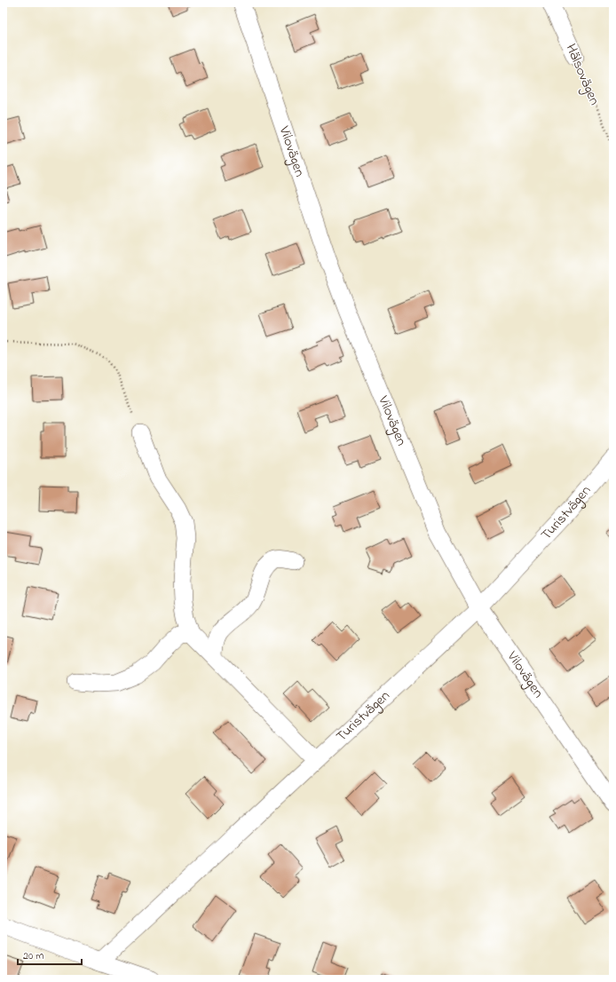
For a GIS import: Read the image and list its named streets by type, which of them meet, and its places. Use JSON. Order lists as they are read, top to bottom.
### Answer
{
  "streets": {
    "street": ["Hälsovägen", "Vilovägen", "Turistvägen"]
  },
  "crossings": [
    ["Vilovägen", "Turistvägen"]
  ],
  "scale_bar": "20 m"
}
